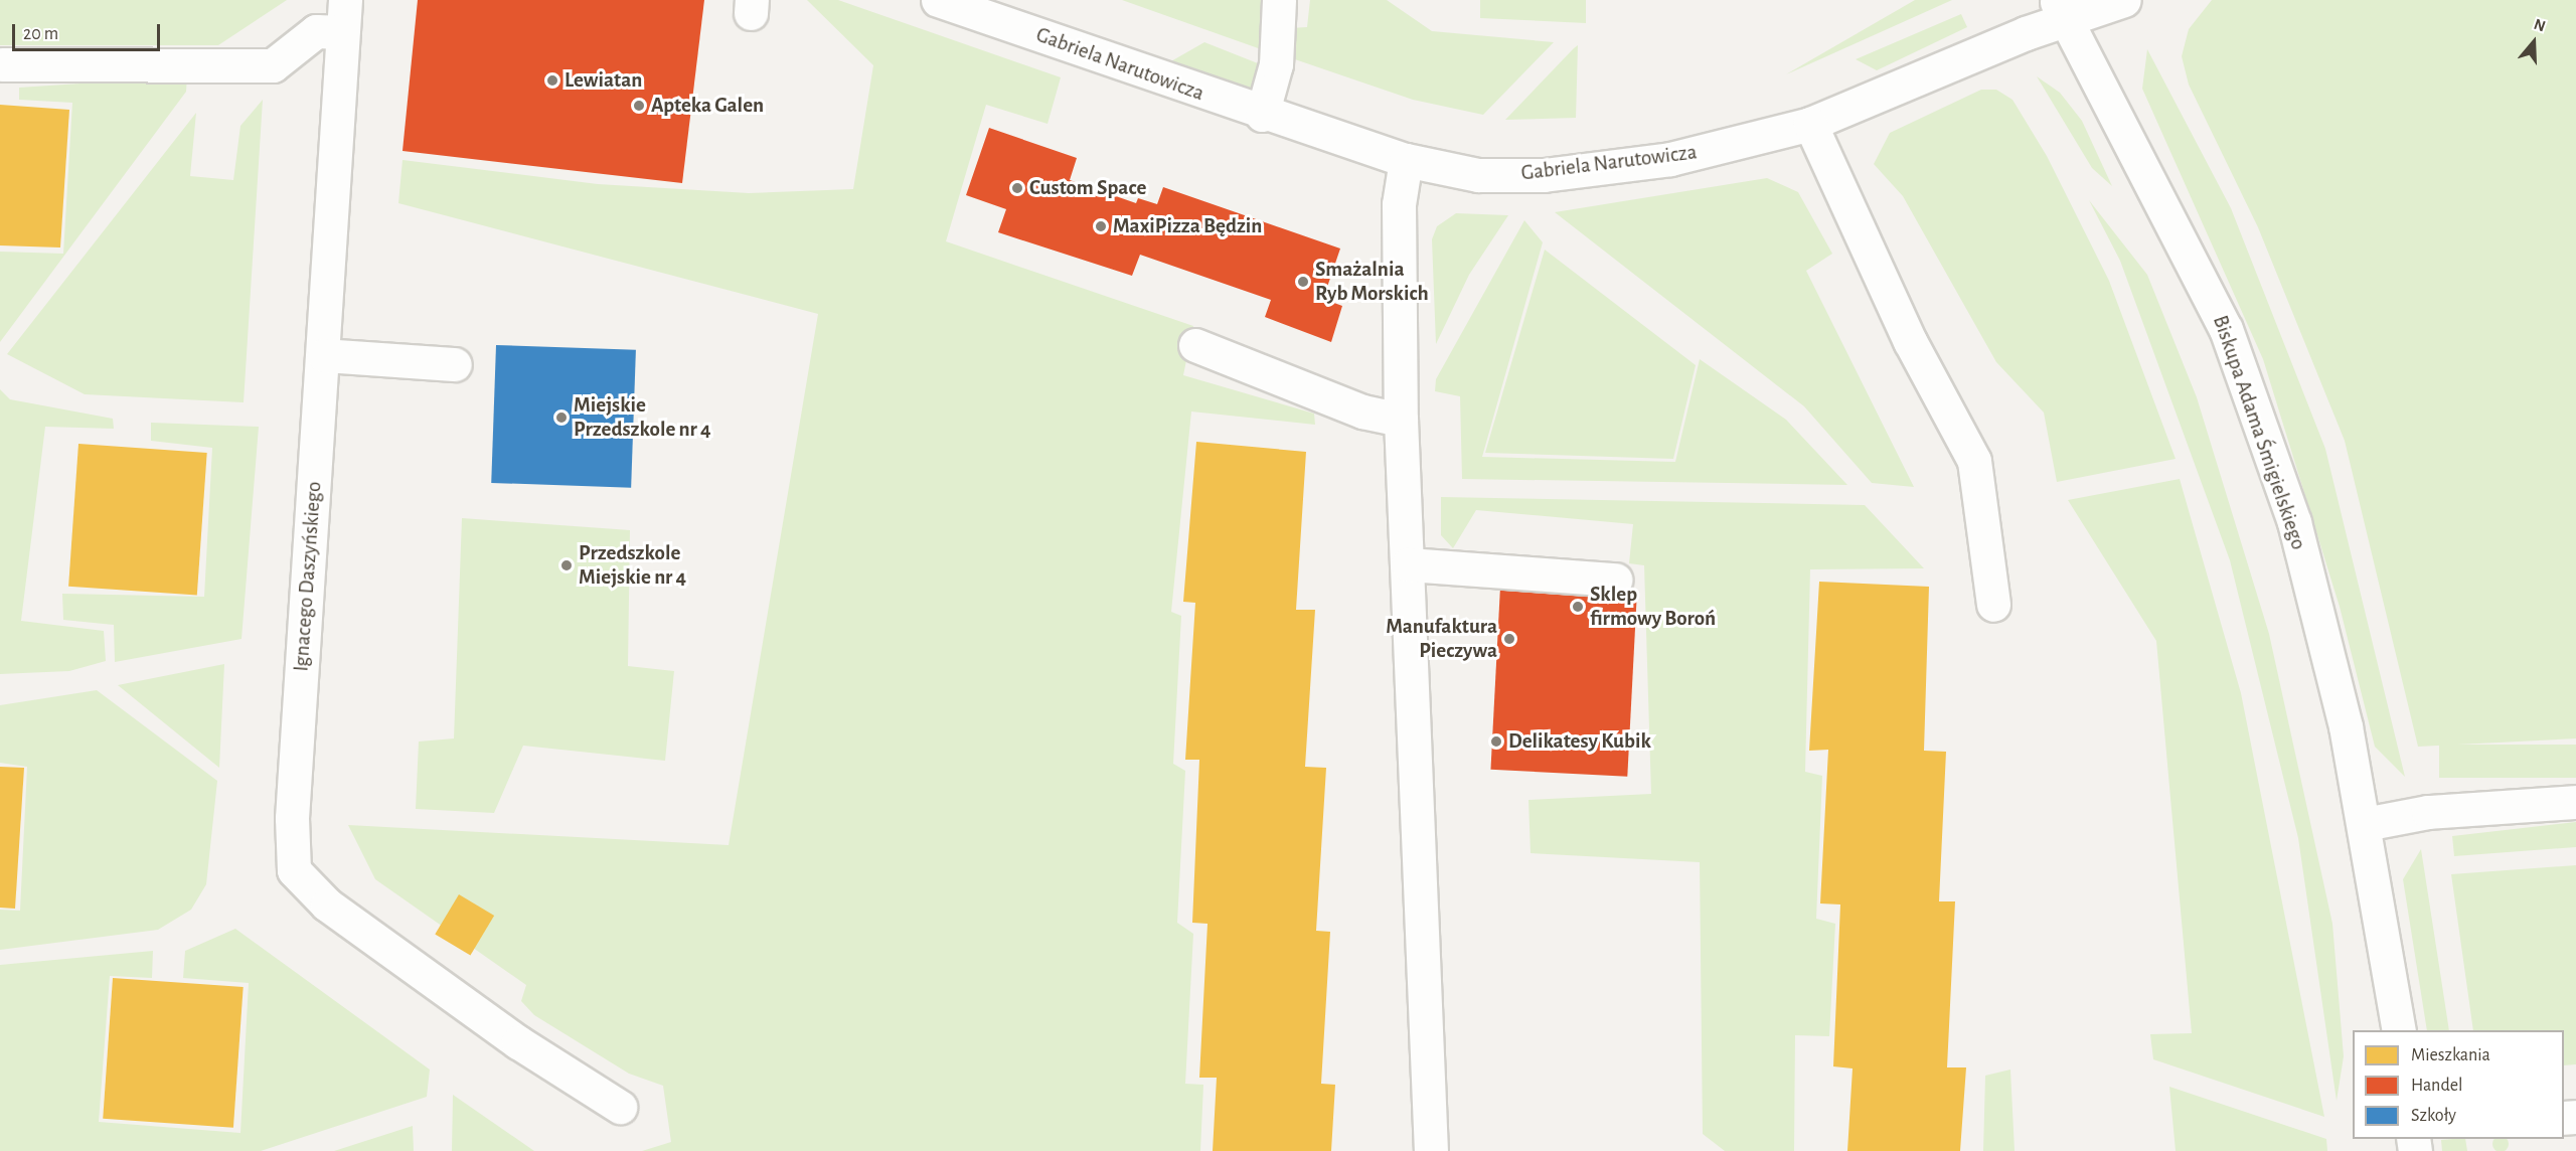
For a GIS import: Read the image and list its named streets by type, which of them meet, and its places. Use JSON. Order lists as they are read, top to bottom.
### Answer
{
  "streets": {
    "street": ["Gabriela Narutowicza", "Biskupa Adama Śmigielskiego", "Ignacego Daszyńskiego"]
  },
  "crossings": [
    ["Gabriela Narutowicza", "Biskupa Adama Śmigielskiego"]
  ],
  "places": [
    "Lewiatan",
    "Apteka Galen",
    "Custom Space",
    "MaxiPizza Będzin",
    "Smażalnia Ryb Morskich",
    "Miejskie Przedszkole nr 4",
    "Przedszkole Miejskie nr 4",
    "Sklep firmowy Boroń",
    "Manufaktura Pieczywa",
    "Delikatesy Kubik"
  ],
  "legend": ["Mieszkania", "Handel", "Szkoły"],
  "scale_bar": "20 m",
  "north": "top"
}
